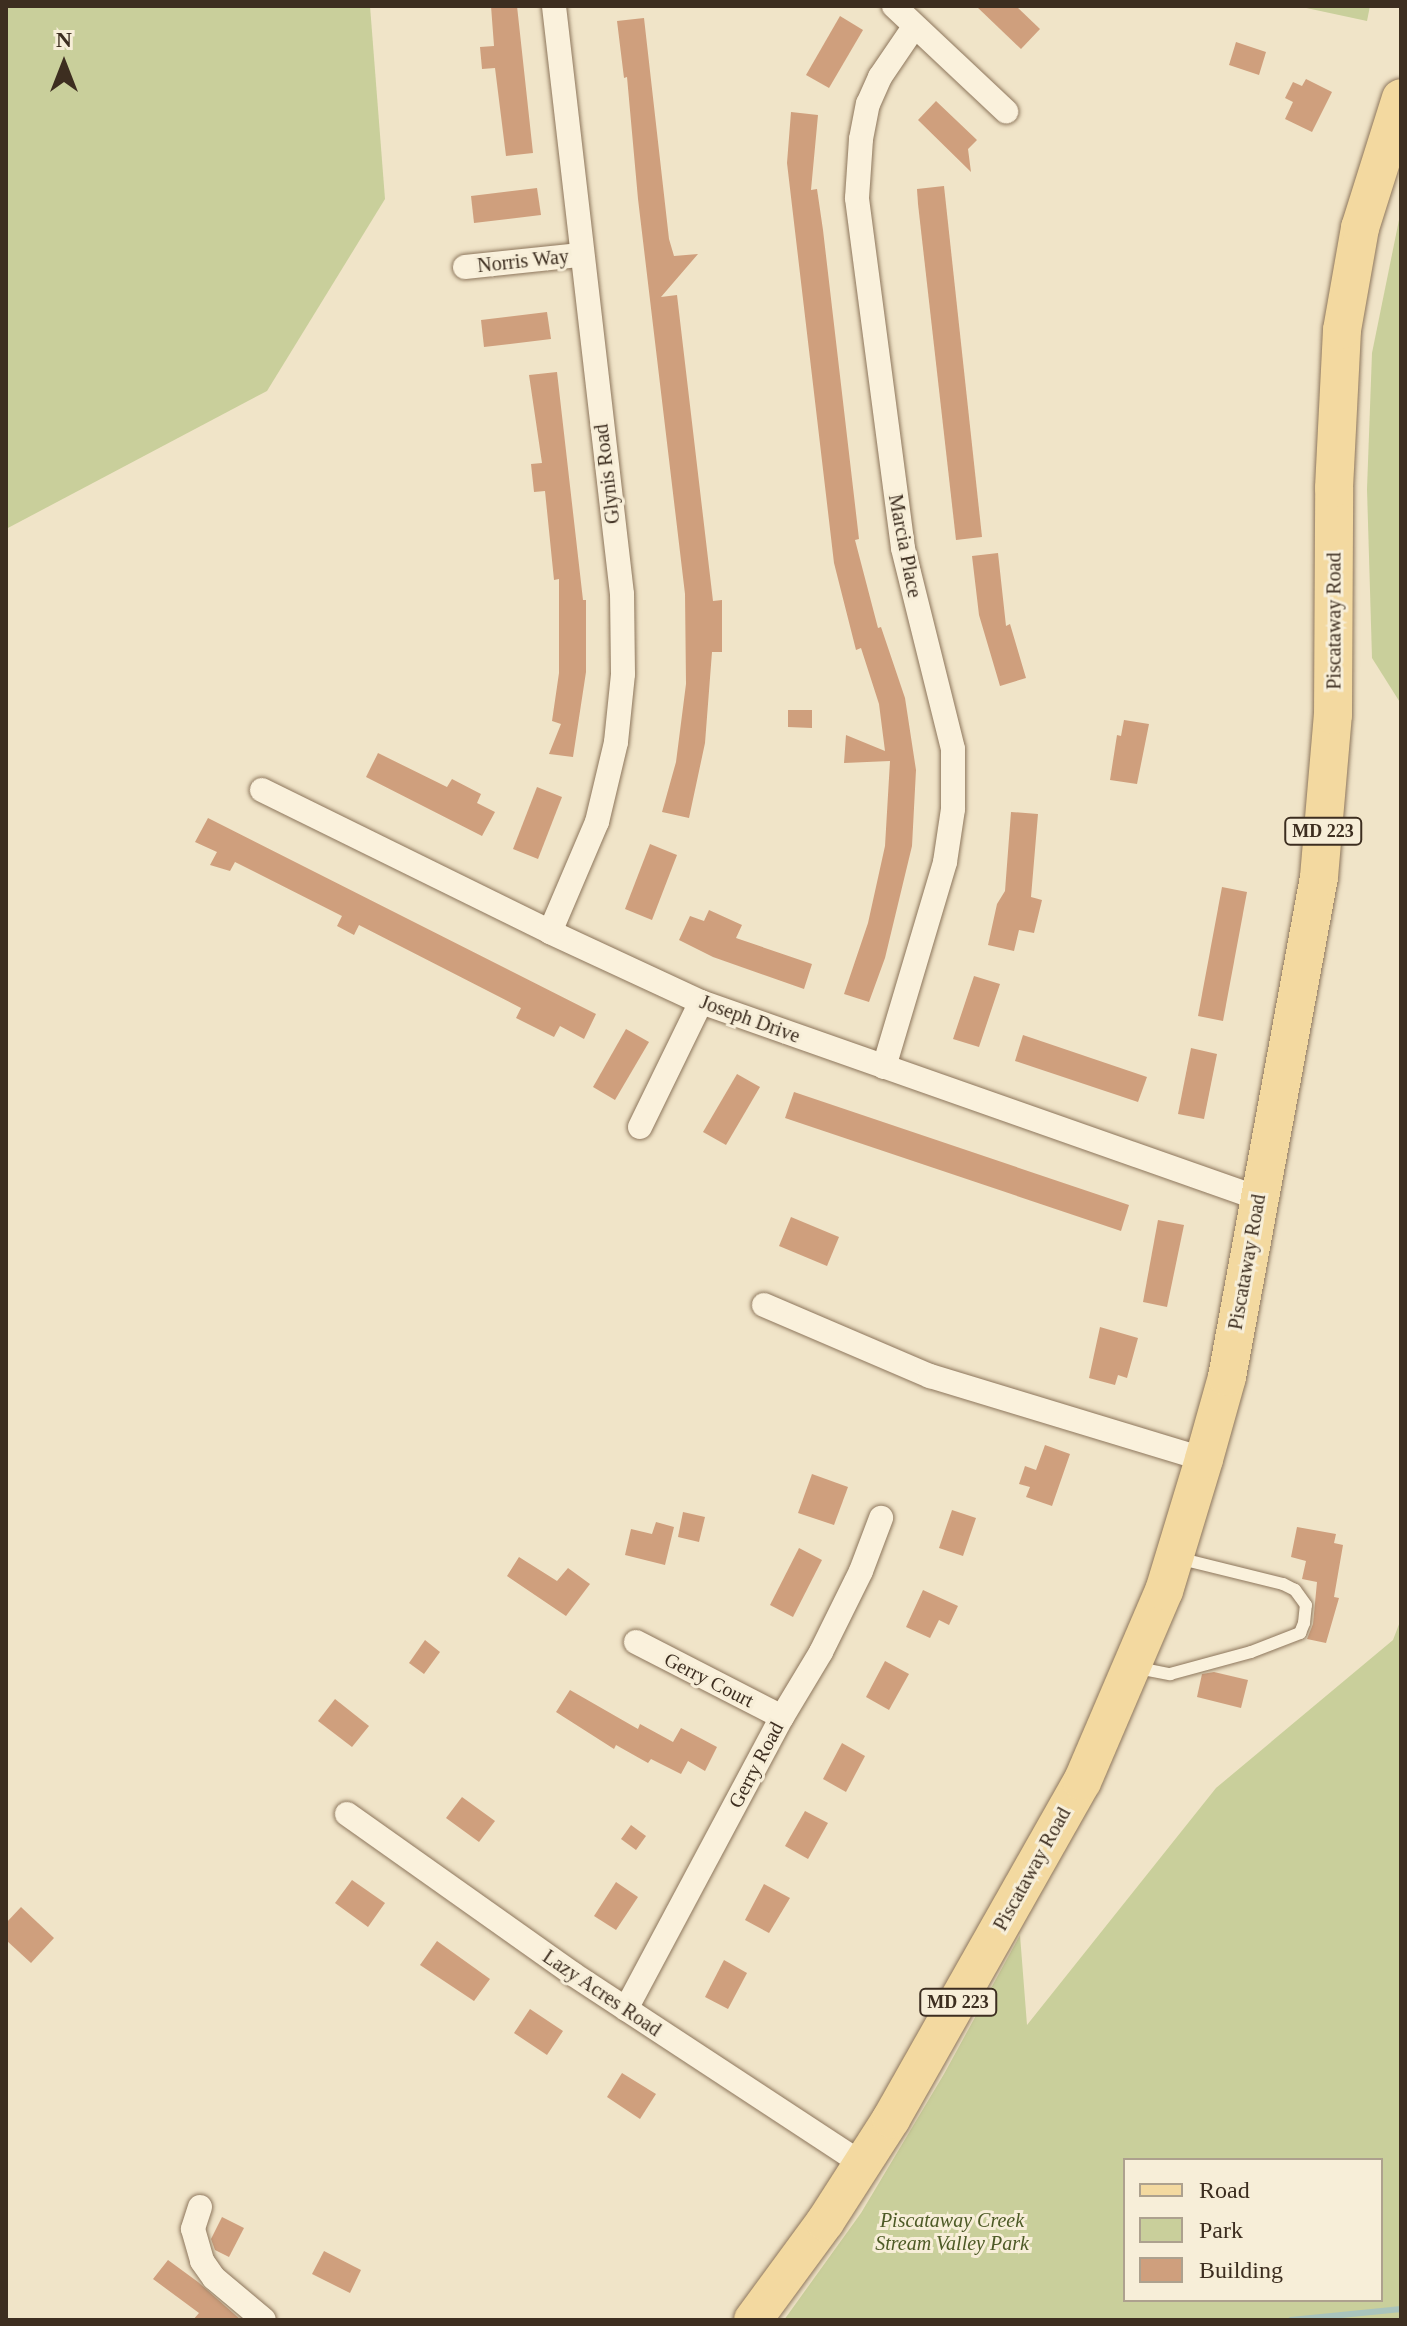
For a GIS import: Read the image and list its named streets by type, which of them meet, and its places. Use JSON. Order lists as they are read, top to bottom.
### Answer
{
  "streets": {
    "main road": ["Piscataway Road", "MD 223"],
    "street": [
      "Norris Way",
      "Glynis Road",
      "Marcia Place",
      "Joseph Drive",
      "Gerry Court",
      "Gerry Road",
      "Lazy Acres Road"
    ]
  },
  "crossings": [
    ["Norris Way", "Glynis Road"],
    ["Glynis Road", "Joseph Drive"],
    ["Marcia Place", "Joseph Drive"],
    ["Piscataway Road", "Joseph Drive"],
    ["Piscataway Road", "Lazy Acres Road"],
    ["Gerry Court", "Gerry Road"],
    ["Gerry Road", "Lazy Acres Road"]
  ],
  "parks": ["Piscataway Creek Stream Valley Park"],
  "legend": ["Road", "Park", "Building"],
  "north": "top"
}
